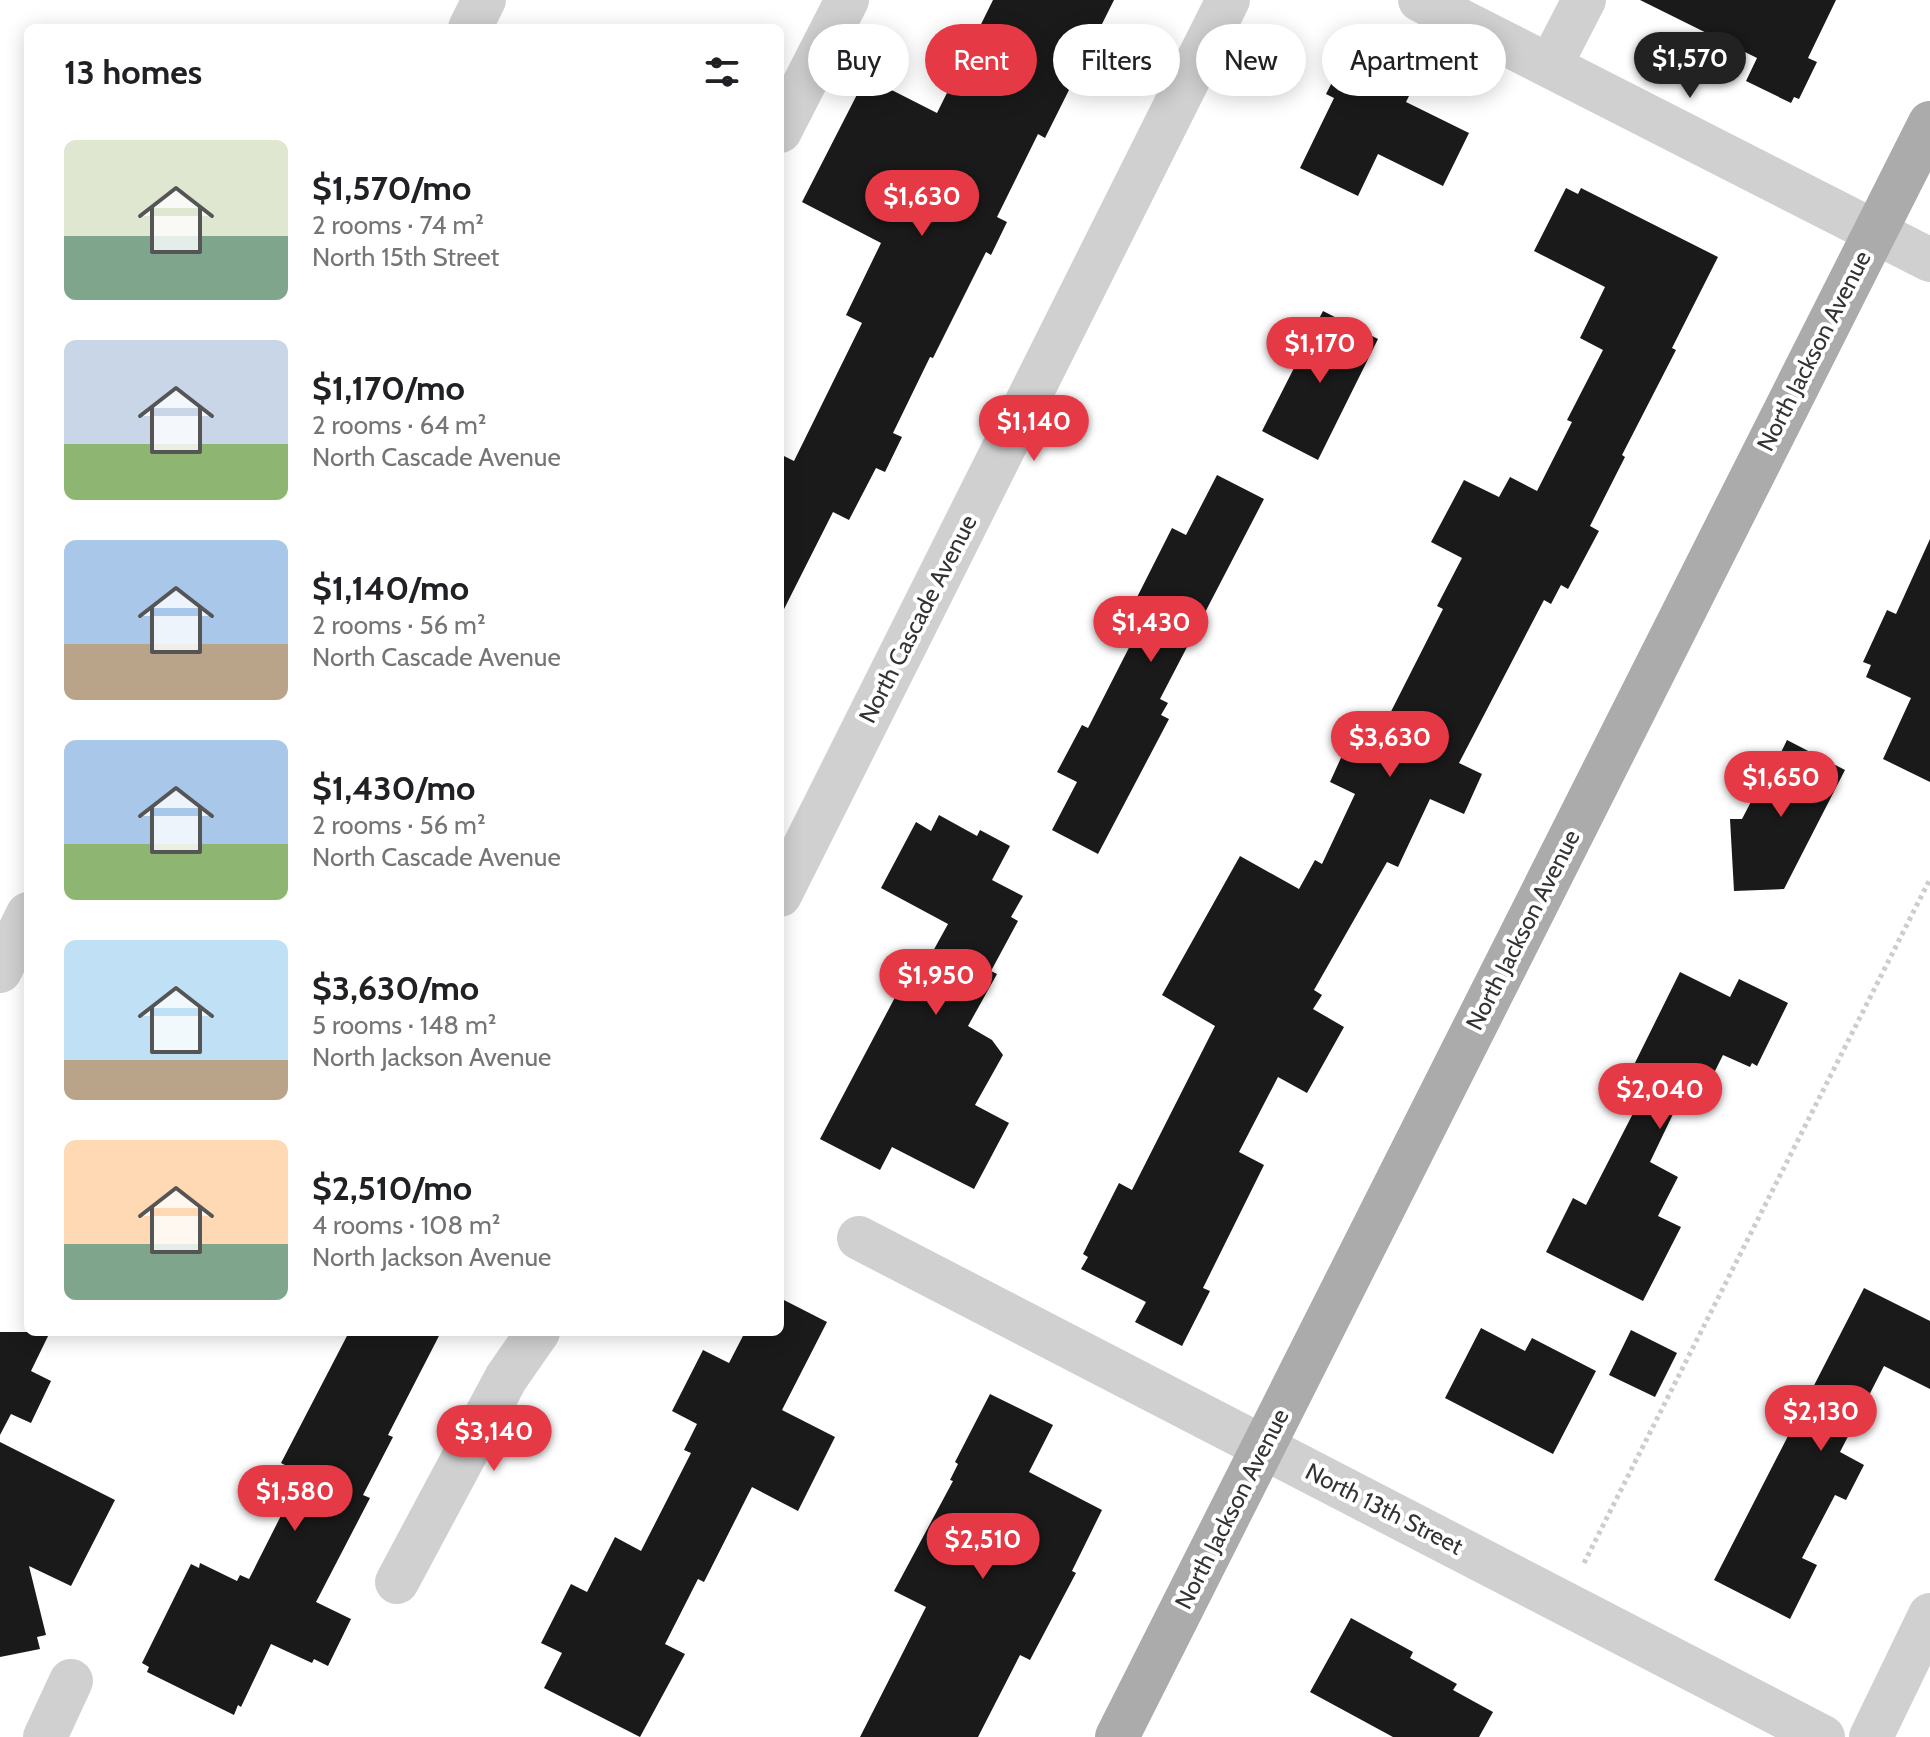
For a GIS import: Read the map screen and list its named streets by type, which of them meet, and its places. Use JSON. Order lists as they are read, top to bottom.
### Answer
{
  "streets": {
    "main road": ["North Jackson Avenue"],
    "street": ["North Cascade Avenue", "North 13th Street"]
  },
  "crossings": [
    ["North Jackson Avenue", "North 13th Street"]
  ],
  "page": {
    "chip": [
      "Buy",
      "Rent",
      "Filters",
      "New",
      "Apartment"
    ],
    "heading": "13 homes",
    "price": [
      "$1,570",
      "$1,630",
      "$1,170",
      "$1,140",
      "$1,430",
      "$3,630",
      "$1,650",
      "$1,950",
      "$2,040",
      "$2,130",
      "$3,140",
      "$1,580",
      "$2,510"
    ],
    "list": [
      {
        "name": "$1,570/mo",
        "note": "2 rooms · 74 m² · North 15th Street"
      },
      {
        "name": "$1,170/mo",
        "note": "2 rooms · 64 m² · North Cascade Avenue"
      },
      {
        "name": "$1,140/mo",
        "note": "2 rooms · 56 m² · North Cascade Avenue"
      },
      {
        "name": "$1,430/mo",
        "note": "2 rooms · 56 m² · North Cascade Avenue"
      },
      {
        "name": "$3,630/mo",
        "note": "5 rooms · 148 m² · North Jackson Avenue"
      },
      {
        "name": "$2,510/mo",
        "note": "4 rooms · 108 m² · North Jackson Avenue"
      }
    ]
  }
}
